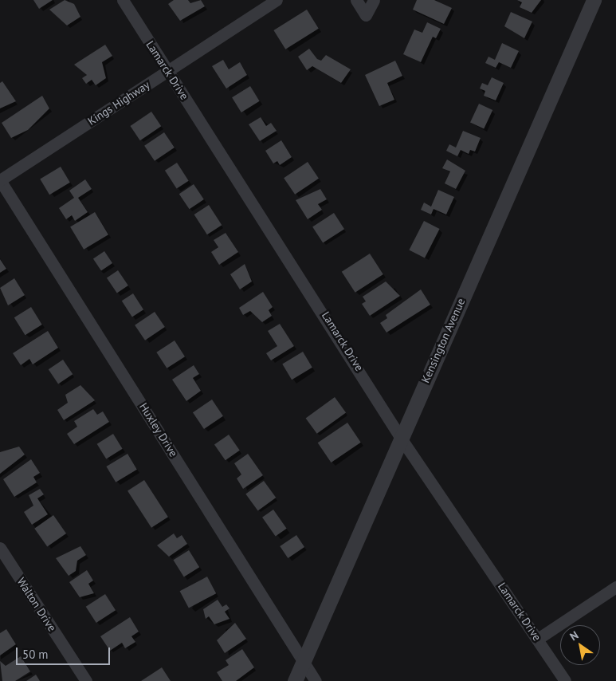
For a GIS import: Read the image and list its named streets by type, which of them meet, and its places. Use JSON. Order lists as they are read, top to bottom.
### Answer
{
  "streets": {
    "street": [
      "Lamarck Drive",
      "Kings Highway",
      "Kensington Avenue",
      "Huxley Drive",
      "Walton Drive"
    ]
  },
  "crossings": [
    ["Lamarck Drive", "Kings Highway"],
    ["Lamarck Drive", "Kensington Avenue"],
    ["Kings Highway", "Huxley Drive"],
    ["Kensington Avenue", "Huxley Drive"]
  ],
  "scale_bar": "50 m",
  "north": "top left"
}
